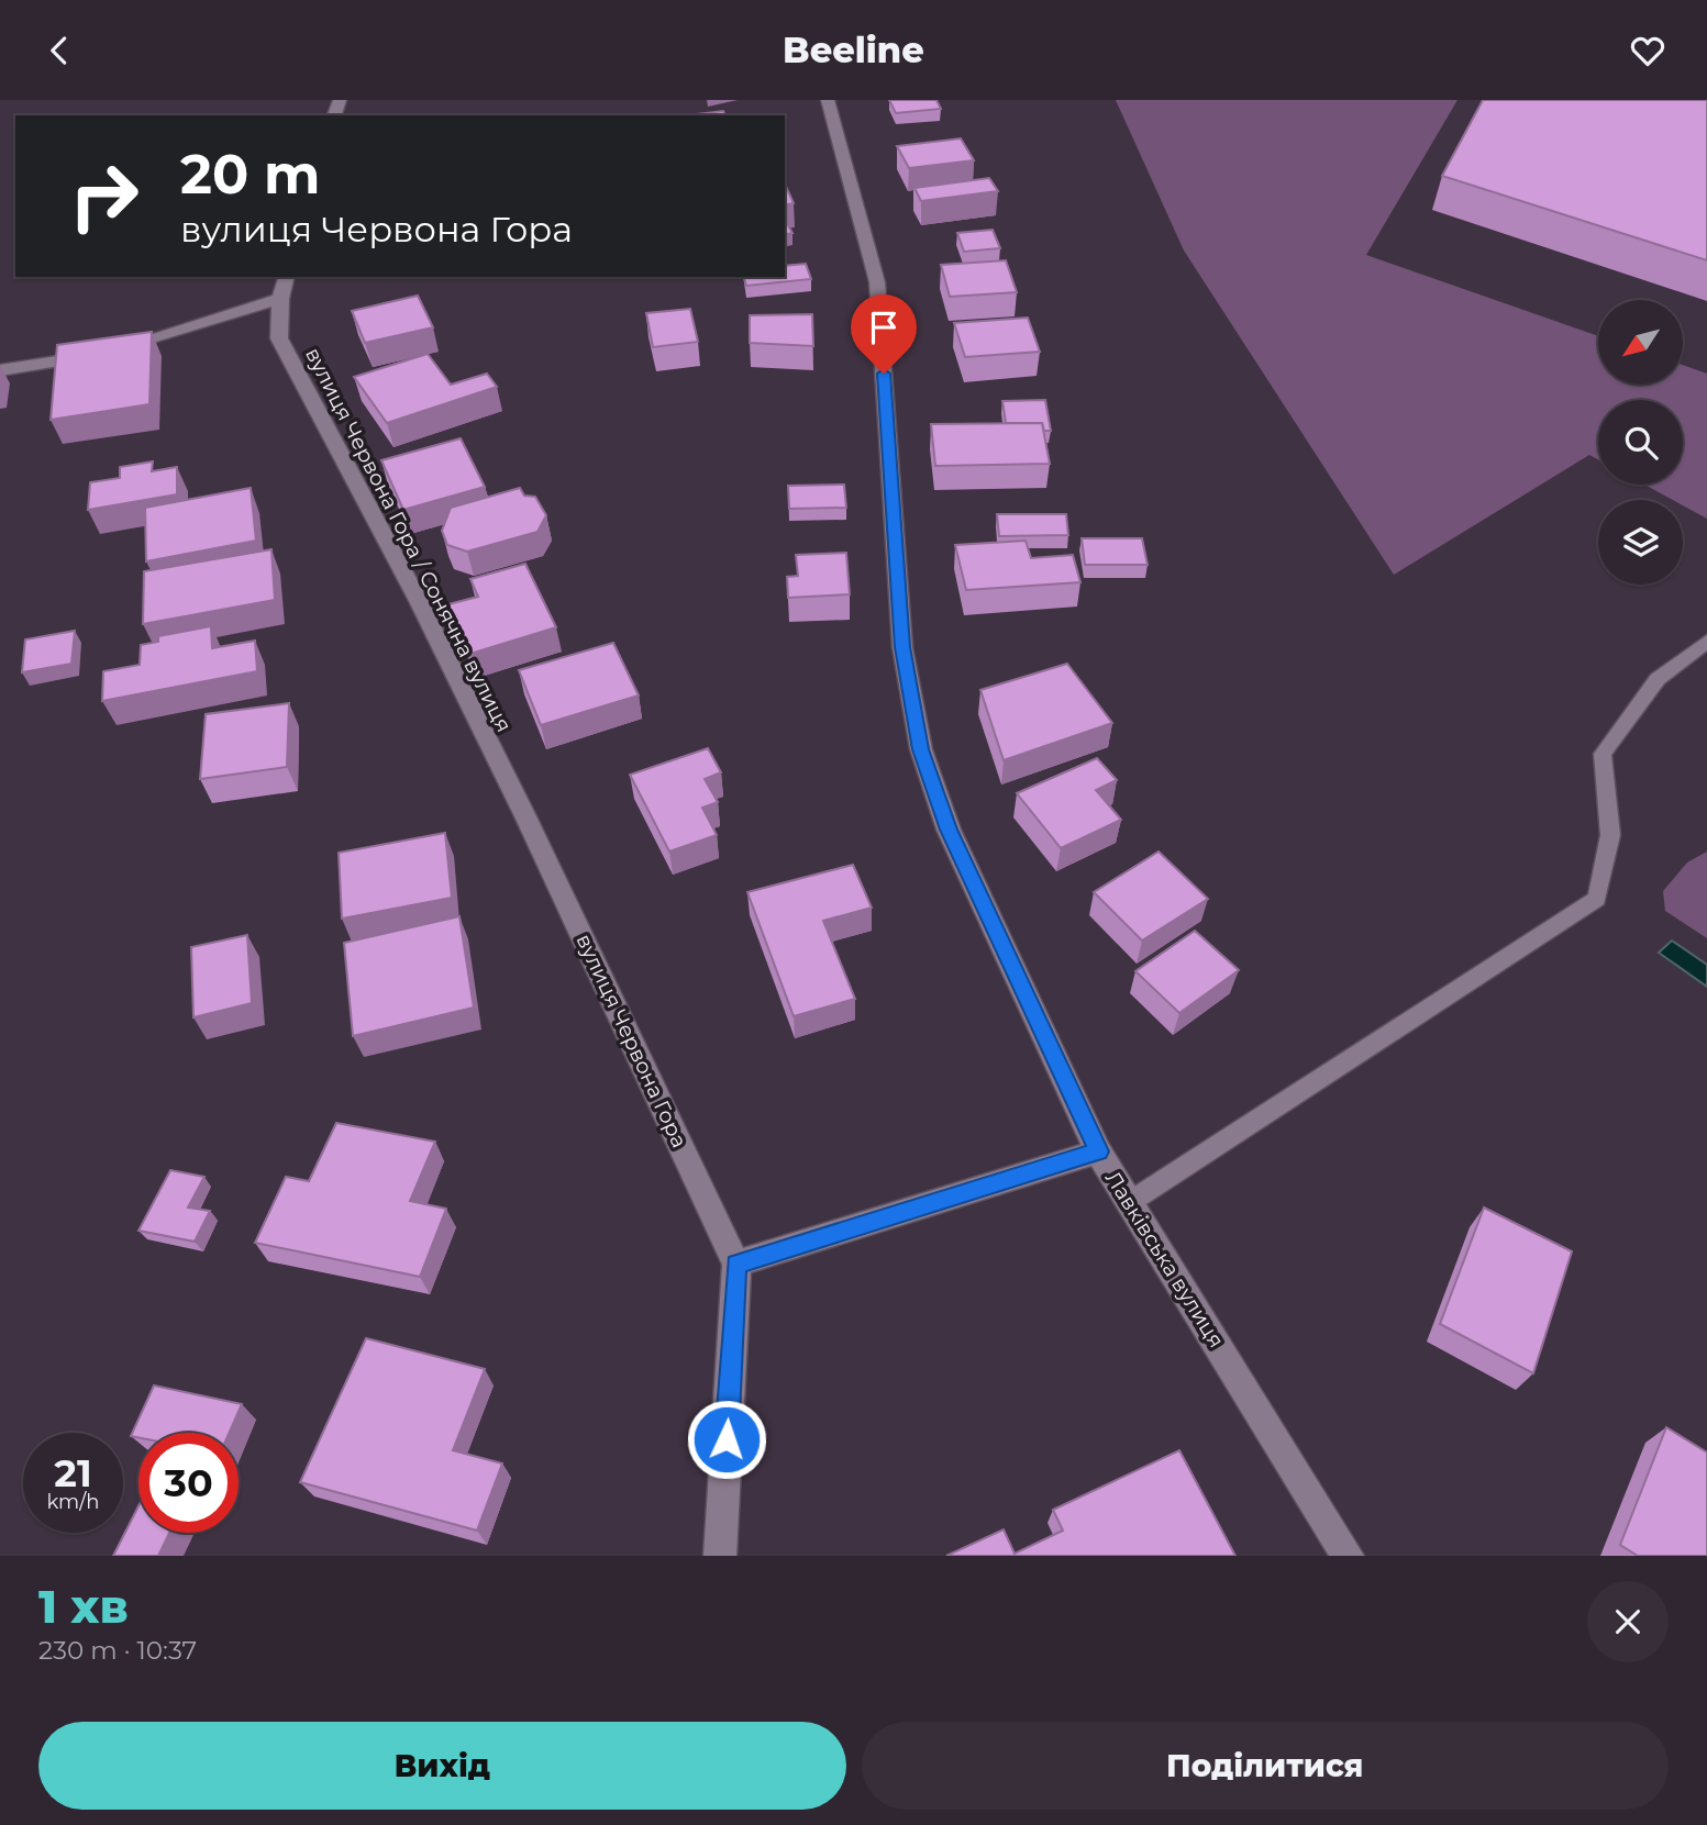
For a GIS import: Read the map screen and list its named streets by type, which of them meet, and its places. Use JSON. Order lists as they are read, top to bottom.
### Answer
{
  "streets": {
    "street": ["вулиця Червона Гора / Сонячна вулиця", "вулиця Червона Гора", "Лавківська вулиця"]
  },
  "crossings": [
    ["вулиця Червона Гора / Сонячна вулиця", "вулиця Червона Гора"]
  ],
  "north": "bottom left",
  "page": {
    "header": "Beeline",
    "turn": ["20 m", "вулиця Червона Гора"],
    "speed": "21 km/h",
    "limit": "30",
    "heading": ["1 хв", "230 m · 10:37"],
    "buttons": ["Вихід", "Поділитися"]
  }
}
